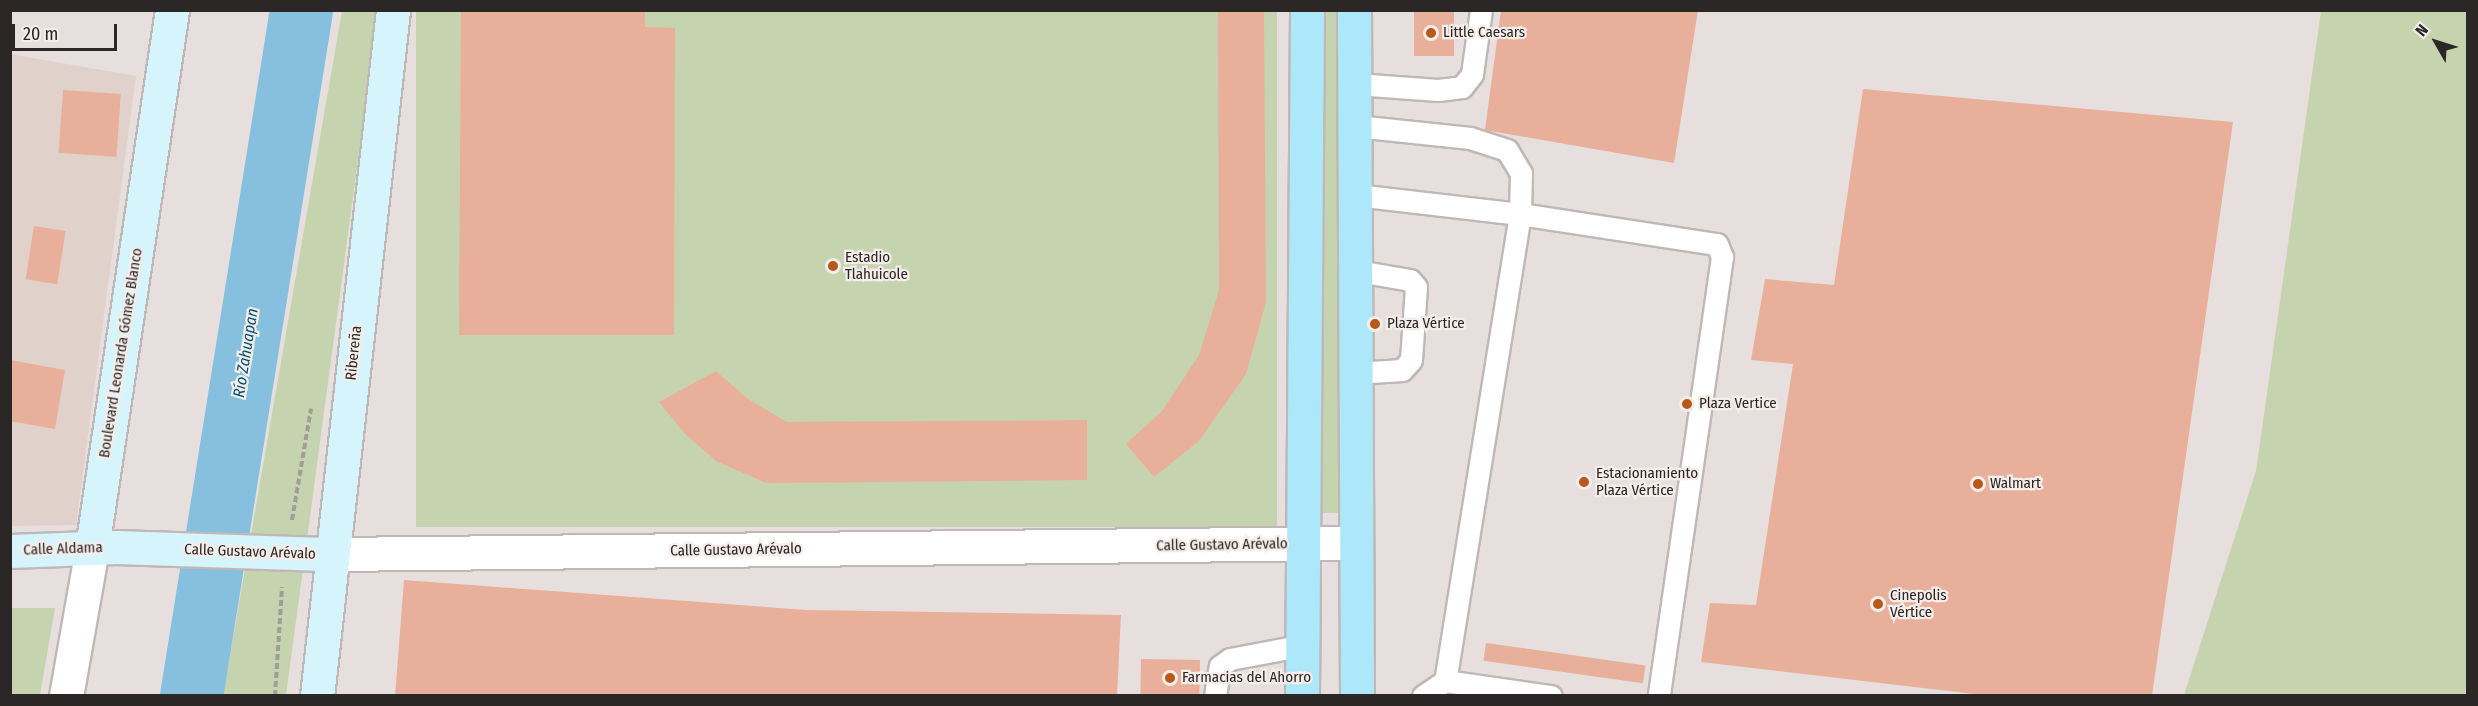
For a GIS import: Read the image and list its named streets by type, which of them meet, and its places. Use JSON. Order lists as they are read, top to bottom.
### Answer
{
  "streets": {
    "street": [
      "Boulevard Leonarda Gómez Blanco",
      "Ribereña",
      "Calle Gustavo Arévalo",
      "Calle Aldama"
    ]
  },
  "crossings": [
    ["Boulevard Leonarda Gómez Blanco", "Calle Gustavo Arévalo"],
    ["Boulevard Leonarda Gómez Blanco", "Calle Aldama"],
    ["Ribereña", "Calle Gustavo Arévalo"],
    ["Calle Gustavo Arévalo", "Calle Aldama"]
  ],
  "water": ["Río Zahuapan"],
  "places": [
    "Little Caesars",
    "Estadio Tlahuicole",
    "Plaza Vértice",
    "Plaza Vertice",
    "Estacionamiento Plaza Vértice",
    "Walmart",
    "Cinepolis Vértice",
    "Farmacias del Ahorro"
  ],
  "scale_bar": "20 m",
  "north": "top left"
}
